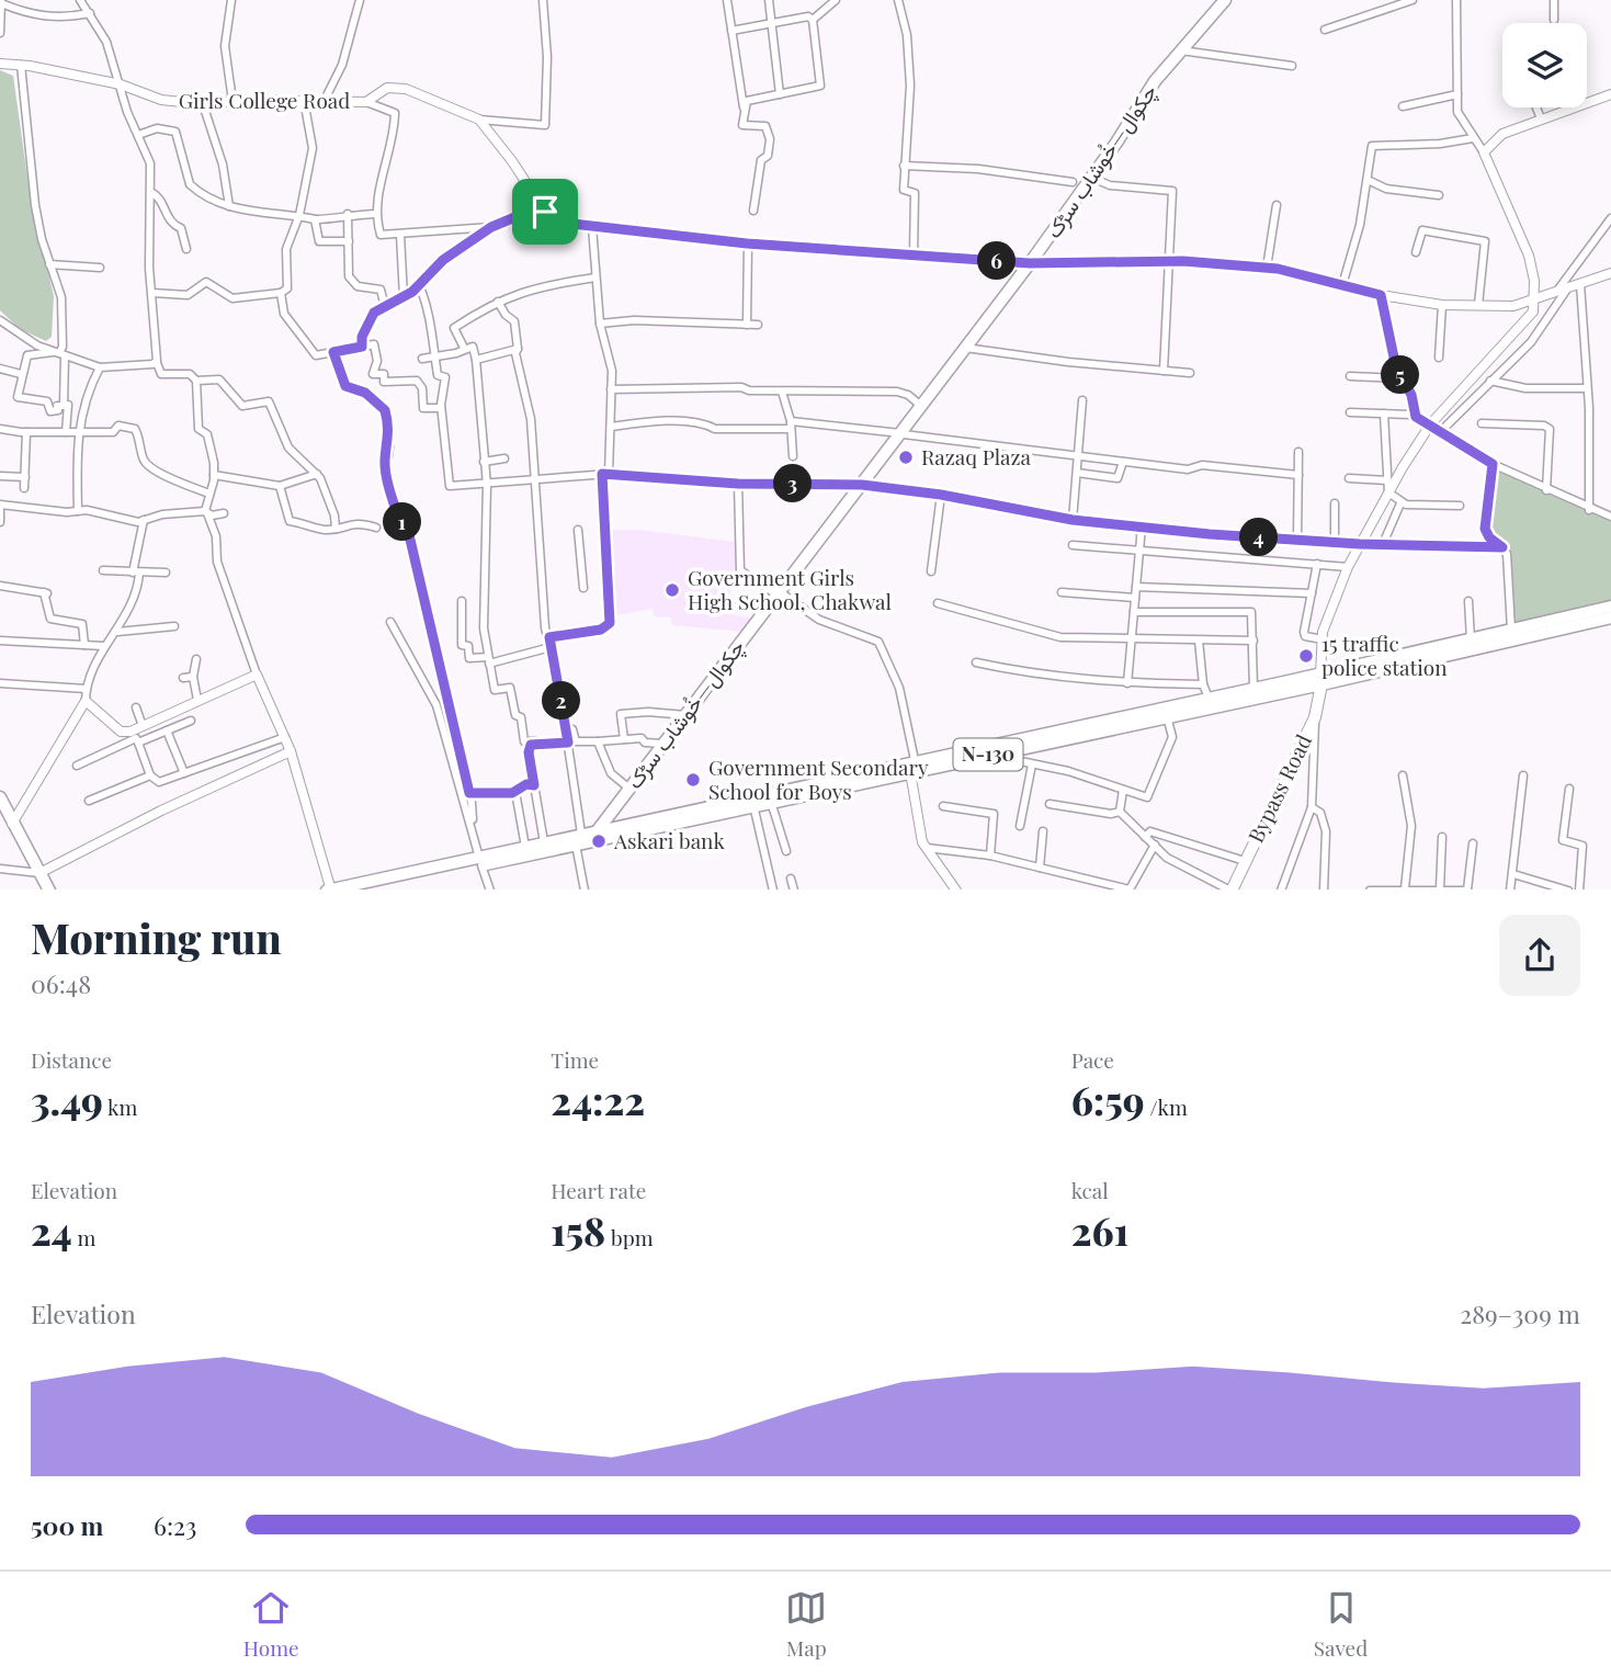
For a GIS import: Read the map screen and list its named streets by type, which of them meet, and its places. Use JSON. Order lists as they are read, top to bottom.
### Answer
{
  "streets": {
    "highway": ["چکوال—خُوشاب سڑک", "N-130"],
    "main road": ["Bypass Road"],
    "street": ["Girls College Road"]
  },
  "crossings": [
    ["چکوال—خُوشاب سڑک", "N-130"],
    ["N-130", "Bypass Road"]
  ],
  "places": [
    "Razaq Plaza",
    "Government Girls High School, Chakwal",
    "15 traffic police station",
    "Government Secondary School for Boys",
    "Askari bank"
  ],
  "page": {
    "pins": [
      "6",
      "5",
      "3",
      "1",
      "4",
      "2"
    ],
    "heading": ["Morning run", "06:48"],
    "stats": [
      ["Distance", "3.49 km"],
      ["Time", "24:22"],
      ["Pace", "6:59 /km"],
      ["Elevation", "24 m"],
      ["Heart rate", "158 bpm"],
      ["kcal", "261"]
    ],
    "chart": ["Elevation", "289–309 m"],
    "list": [
      {
        "name": "500 m",
        "note": "6:23"
      }
    ],
    "tabs": ["Home", "Map", "Saved"]
  }
}
